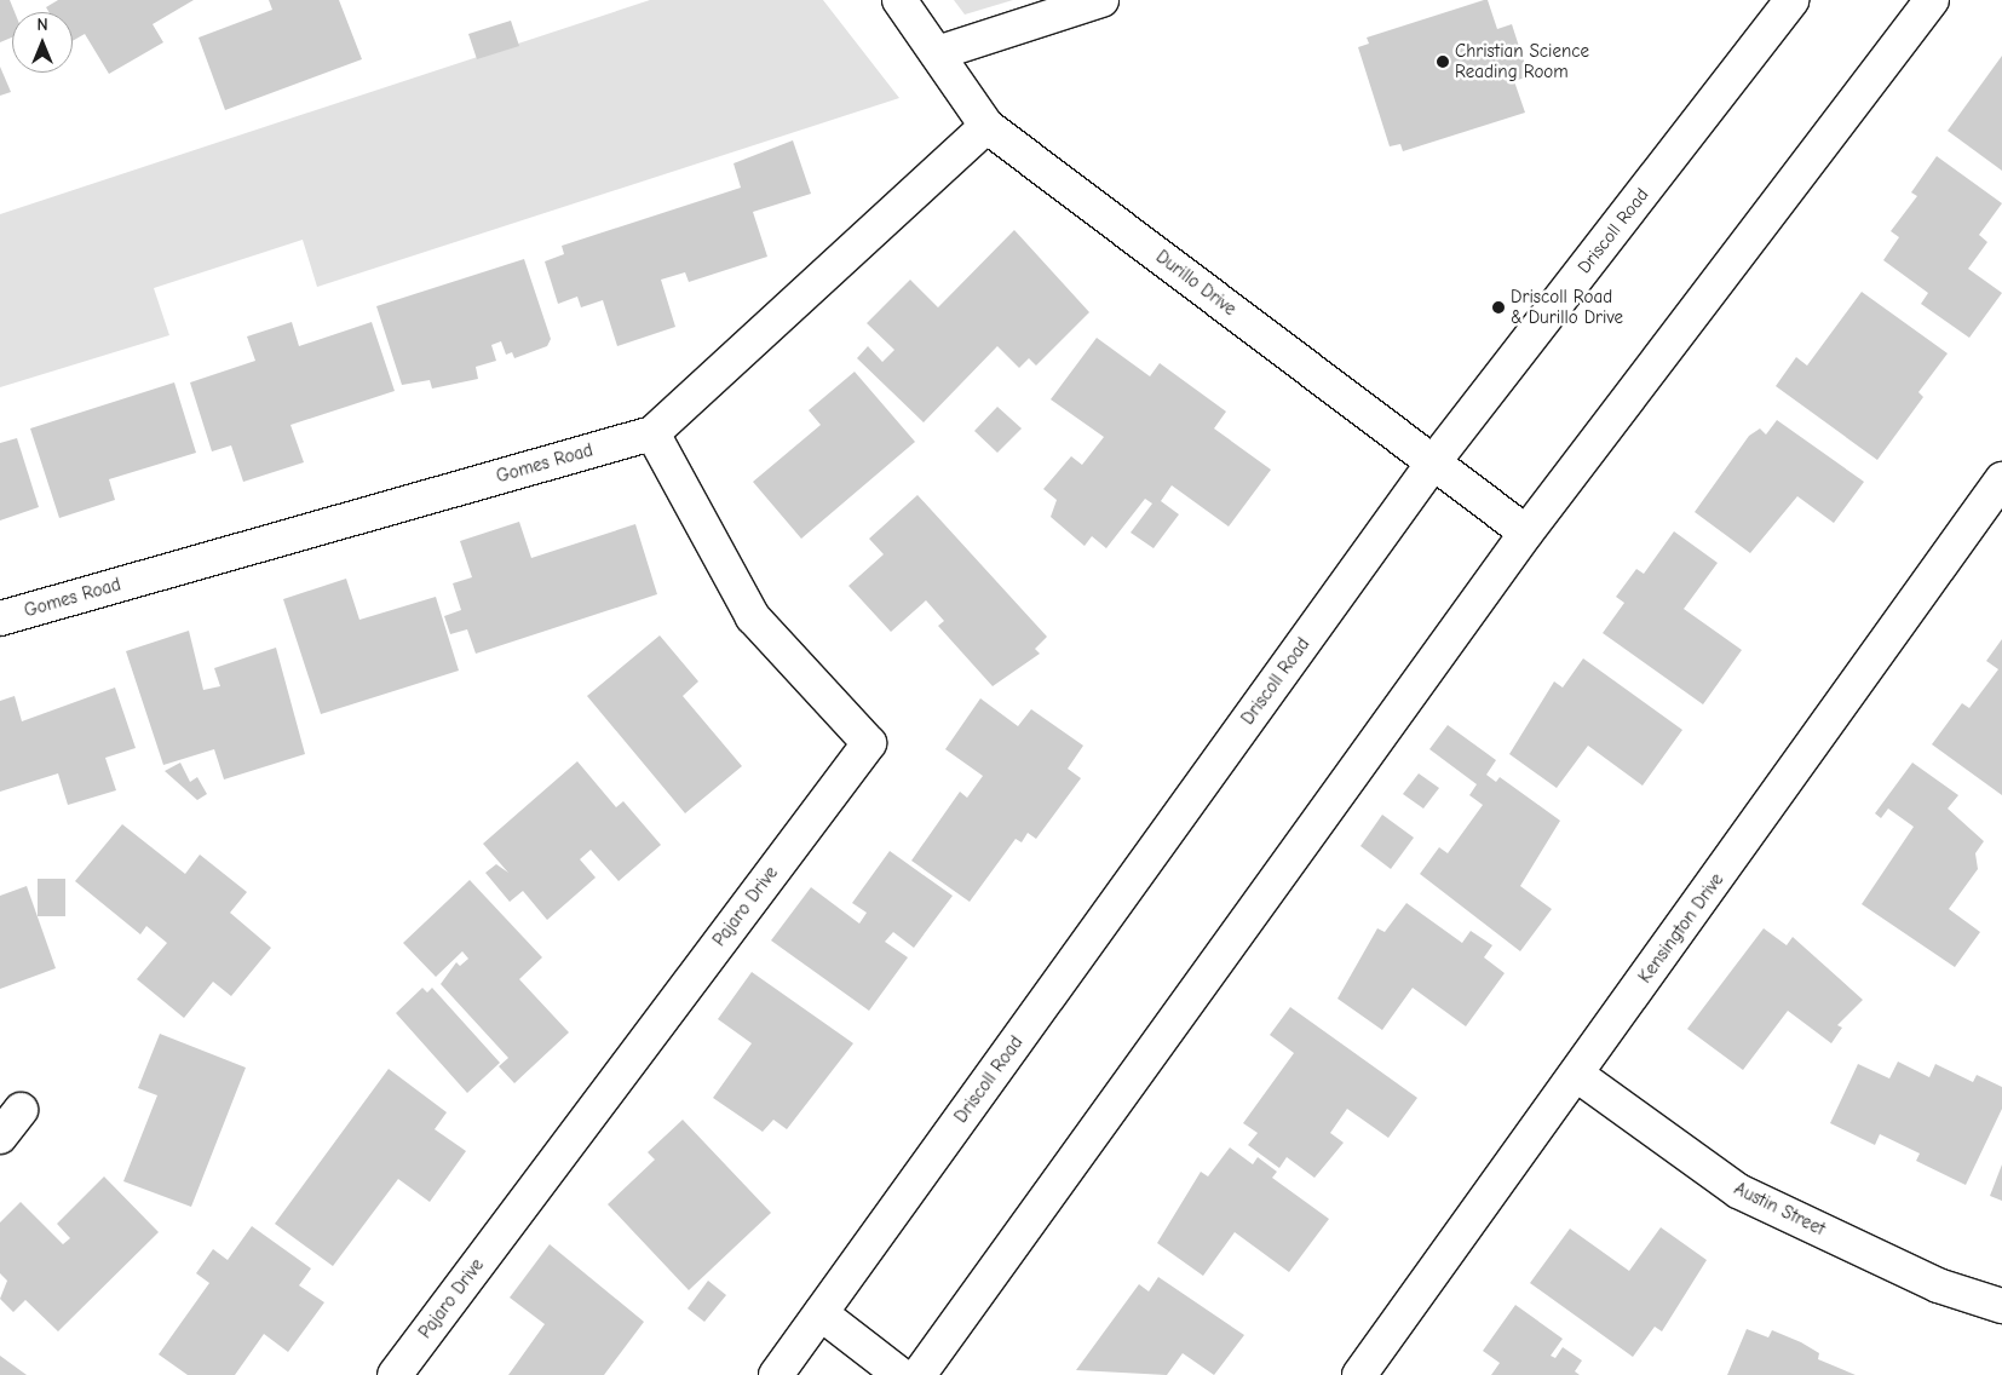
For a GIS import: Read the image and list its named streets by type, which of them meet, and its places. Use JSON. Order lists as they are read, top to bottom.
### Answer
{
  "streets": {
    "street": [
      "Driscoll Road",
      "Durillo Drive",
      "Gomes Road",
      "Pajaro Drive",
      "Kensington Drive",
      "Austin Street"
    ]
  },
  "crossings": [
    ["Driscoll Road", "Durillo Drive"],
    ["Durillo Drive", "Gomes Road"],
    ["Gomes Road", "Pajaro Drive"],
    ["Kensington Drive", "Austin Street"]
  ],
  "places": ["Christian Science Reading Room", "Driscoll Road & Durillo Drive"],
  "north": "top"
}
